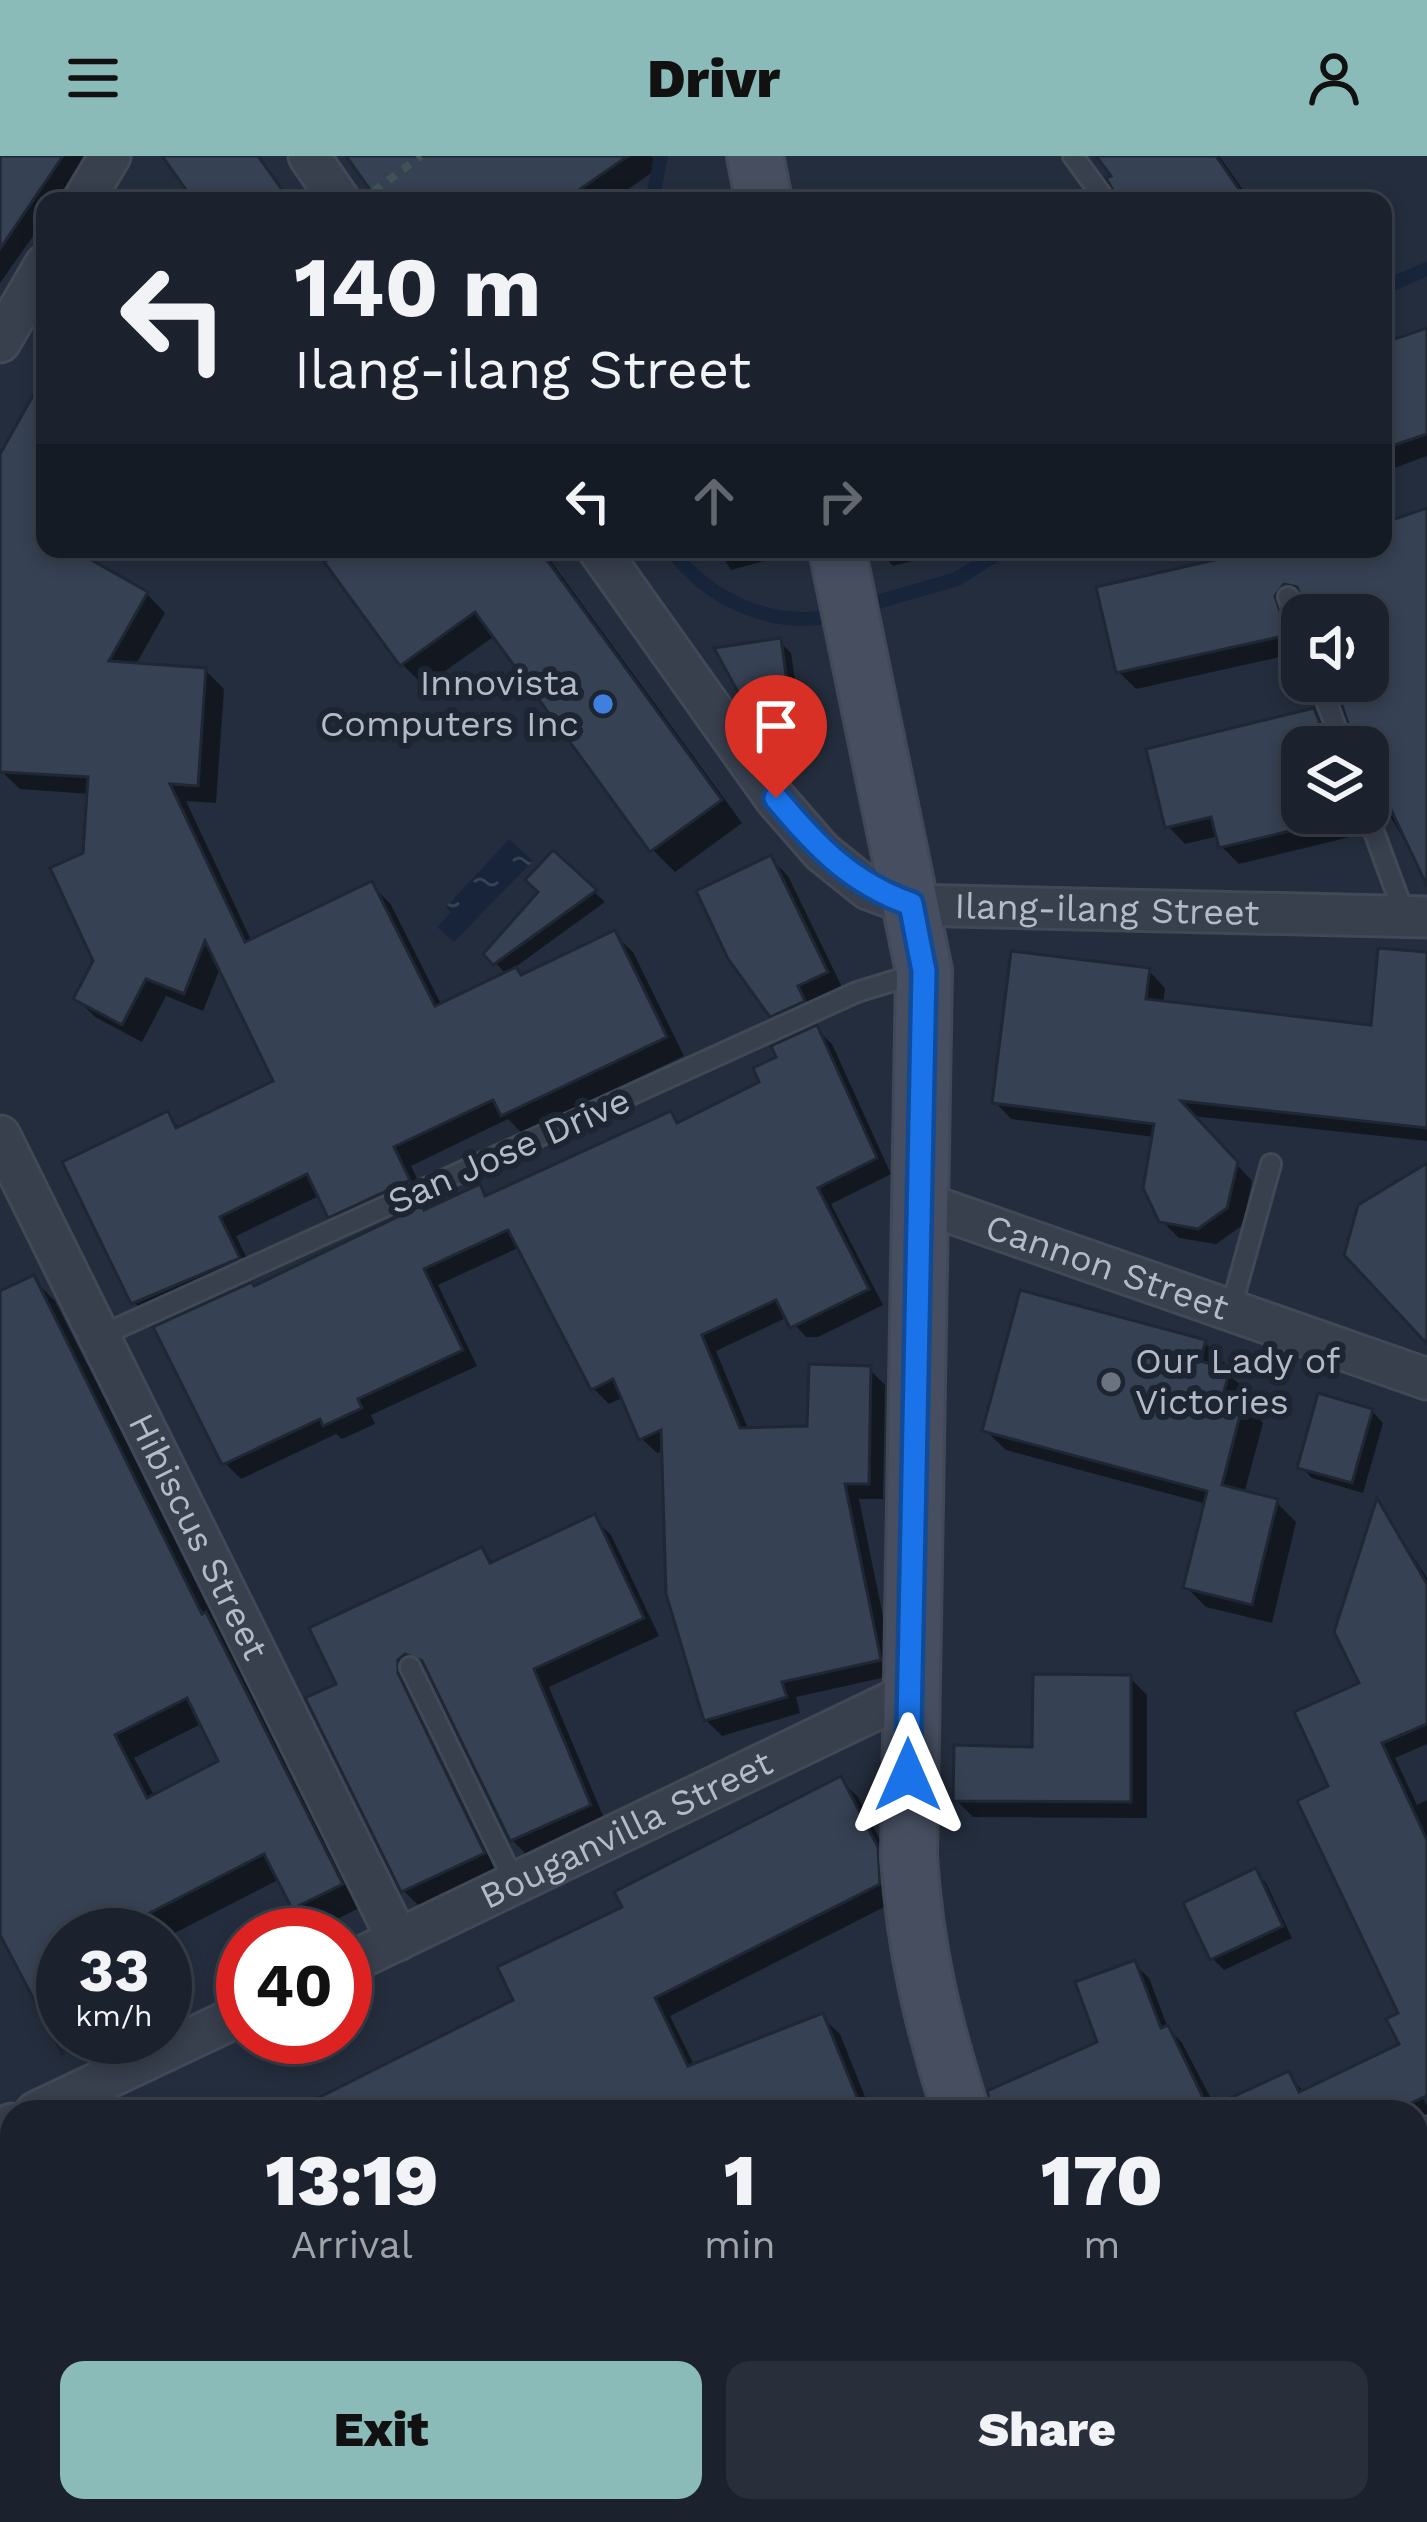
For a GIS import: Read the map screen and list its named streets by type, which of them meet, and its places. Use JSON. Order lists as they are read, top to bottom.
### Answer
{
  "streets": {
    "street": [
      "Ilang-ilang Street",
      "Cannon Street",
      "Hibiscus Street",
      "Bouganvilla Street"
    ],
    "lane": ["San Jose Drive"]
  },
  "crossings": [
    ["San Jose Drive", "Hibiscus Street"],
    ["Hibiscus Street", "Bouganvilla Street"]
  ],
  "places": ["Innovista Computers Inc", "Our Lady of Victories"],
  "page": {
    "header": "Drivr",
    "turn": ["140 m", "Ilang-ilang Street"],
    "speed": "33 km/h",
    "limit": "40",
    "eta": [
      "13:19",
      "Arrival",
      "1",
      "min",
      "170",
      "m"
    ],
    "buttons": ["Exit", "Share"]
  }
}
